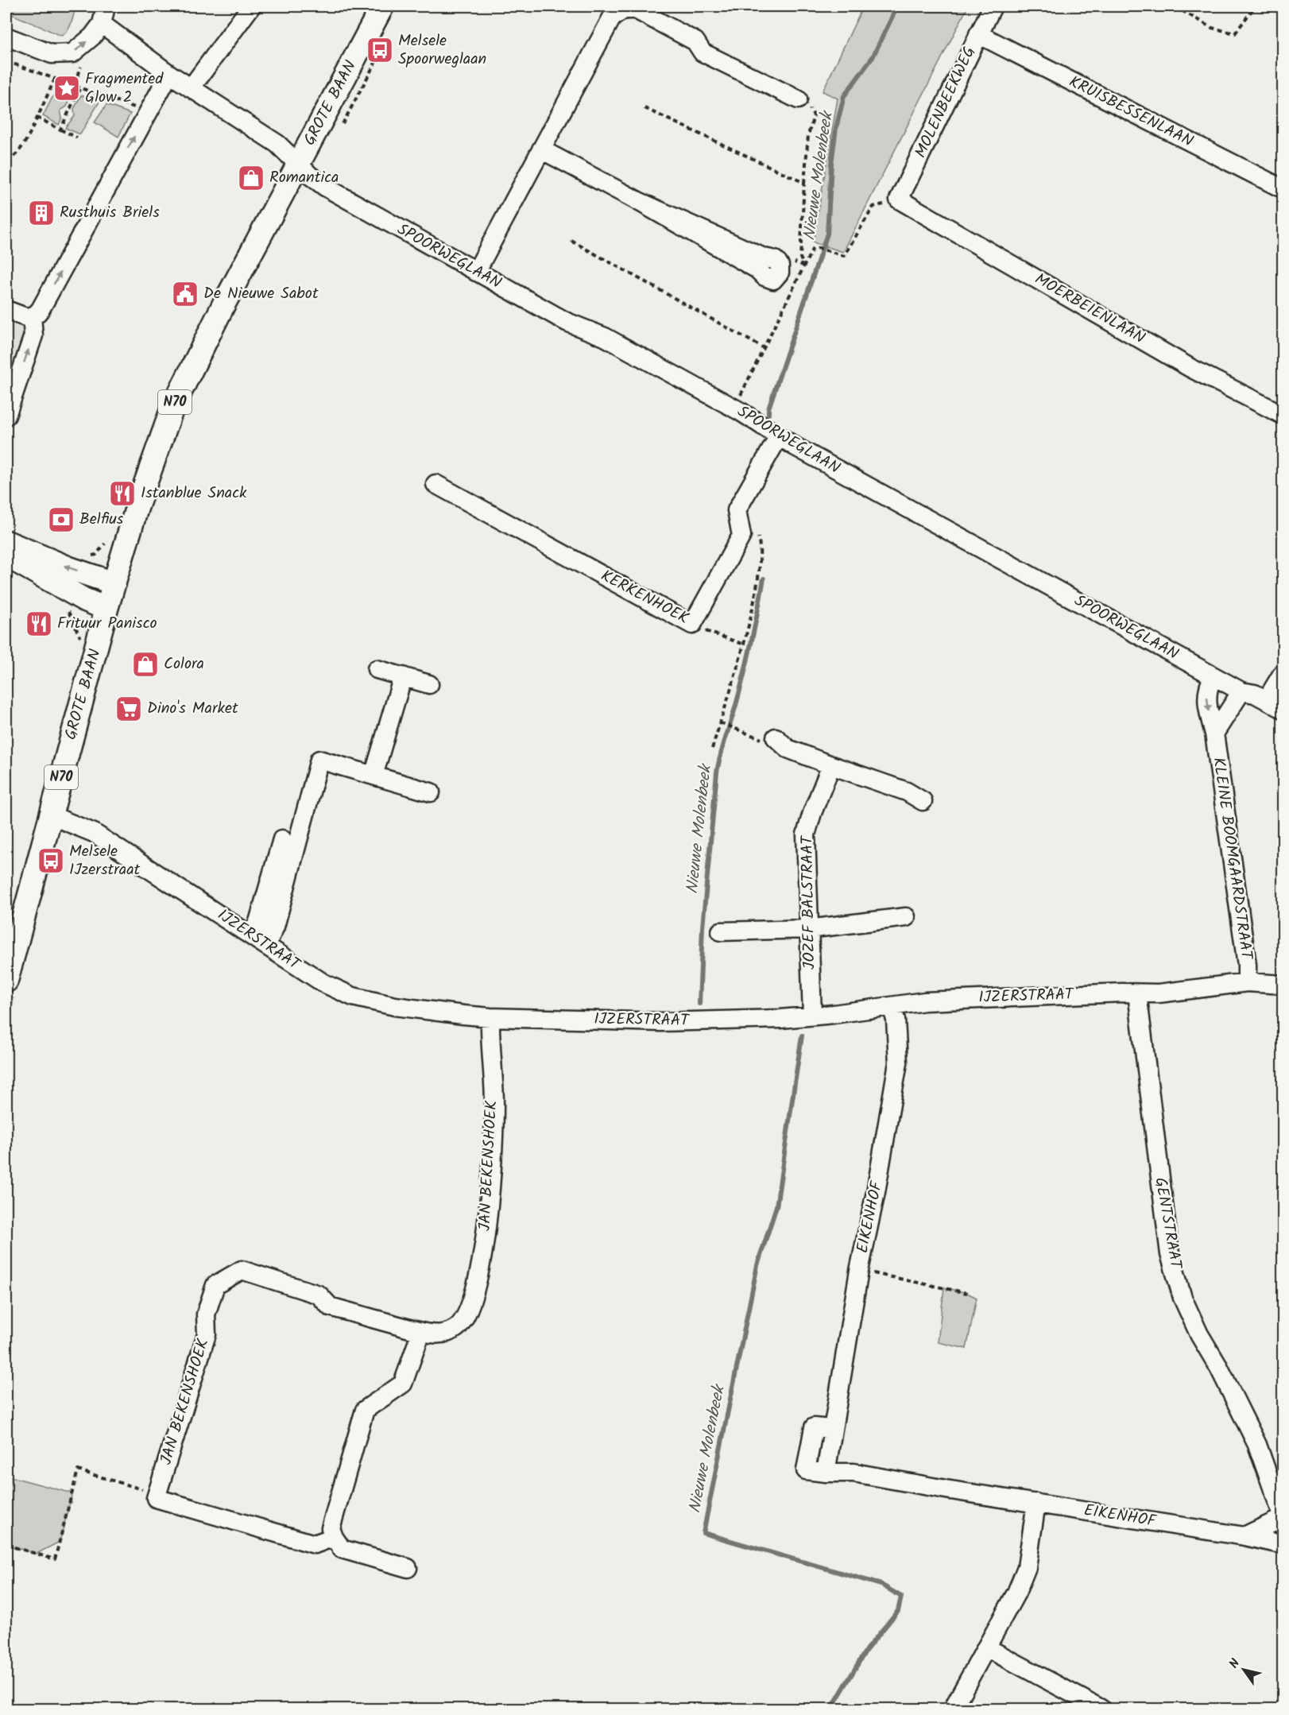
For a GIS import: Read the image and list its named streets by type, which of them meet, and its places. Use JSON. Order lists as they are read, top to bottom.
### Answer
{
  "streets": {
    "main road": ["GROTE BAAN", "N70"],
    "street": [
      "MOLENBEEKWEG",
      "KRUISBESSENLAAN",
      "SPOORWEGLAAN",
      "MOERBEIENLAAN",
      "KERKENHOEK",
      "KLEINE BOOMGAARDSTRAAT",
      "JOZEF BALSTRAAT",
      "IJZERSTRAAT",
      "JAN BEKENSHOEK",
      "EIKENHOF",
      "GENTSTRAAT"
    ]
  },
  "crossings": [
    ["MOLENBEEKWEG", "KRUISBESSENLAAN"],
    ["MOLENBEEKWEG", "MOERBEIENLAAN"],
    ["GROTE BAAN", "SPOORWEGLAAN"],
    ["GROTE BAAN", "IJZERSTRAAT"],
    ["SPOORWEGLAAN", "KERKENHOEK"],
    ["SPOORWEGLAAN", "KLEINE BOOMGAARDSTRAAT"],
    ["KLEINE BOOMGAARDSTRAAT", "IJZERSTRAAT"],
    ["JOZEF BALSTRAAT", "IJZERSTRAAT"],
    ["IJZERSTRAAT", "JAN BEKENSHOEK"],
    ["IJZERSTRAAT", "EIKENHOF"],
    ["IJZERSTRAAT", "GENTSTRAAT"]
  ],
  "water": ["Nieuwe Molenbeek"],
  "places": {
    "bus stop": ["Melsele Spoorweglaan", "Melsele IJzerstraat"],
    "place": ["Fragmented Glow 2"],
    "shop": ["Romantica", "Colora"],
    "building": ["Rusthuis Briels"],
    "public building": ["De Nieuwe Sabot"],
    "restaurant": ["Istanblue Snack", "Frituur Panisco"],
    "bank": ["Belfius"],
    "supermarket": ["Dino's Market"]
  },
  "north": "top left"
}
